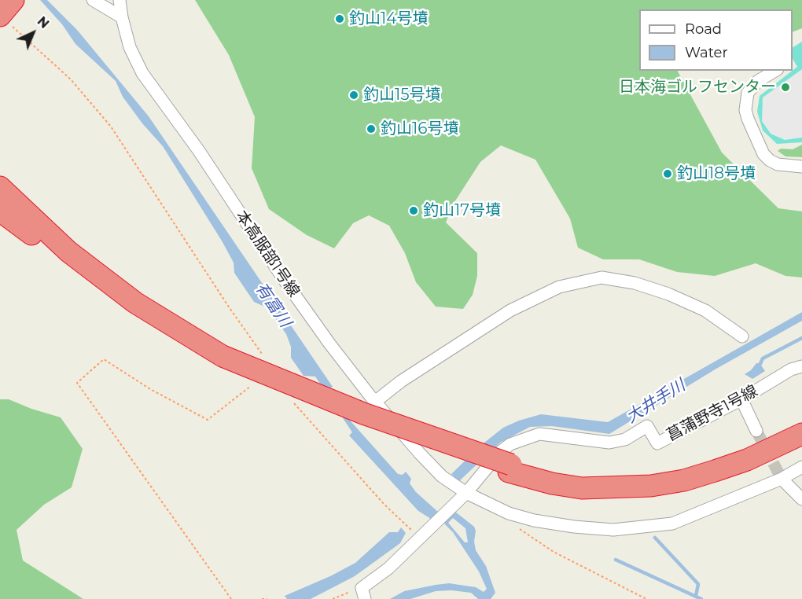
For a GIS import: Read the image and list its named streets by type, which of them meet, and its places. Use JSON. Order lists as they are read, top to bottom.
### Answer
{
  "streets": {
    "street": ["本高服部1号線", "菖蒲野寺1号線"]
  },
  "crossings": [
    ["本高服部1号線", "菖蒲野寺1号線"]
  ],
  "water": ["有富川", "大井手川"],
  "places": [
    "釣山14号墳",
    "日本海ゴルフセンター",
    "釣山15号墳",
    "釣山16号墳",
    "釣山18号墳",
    "釣山17号墳"
  ],
  "legend": ["Road", "Water"],
  "north": "top right"
}
